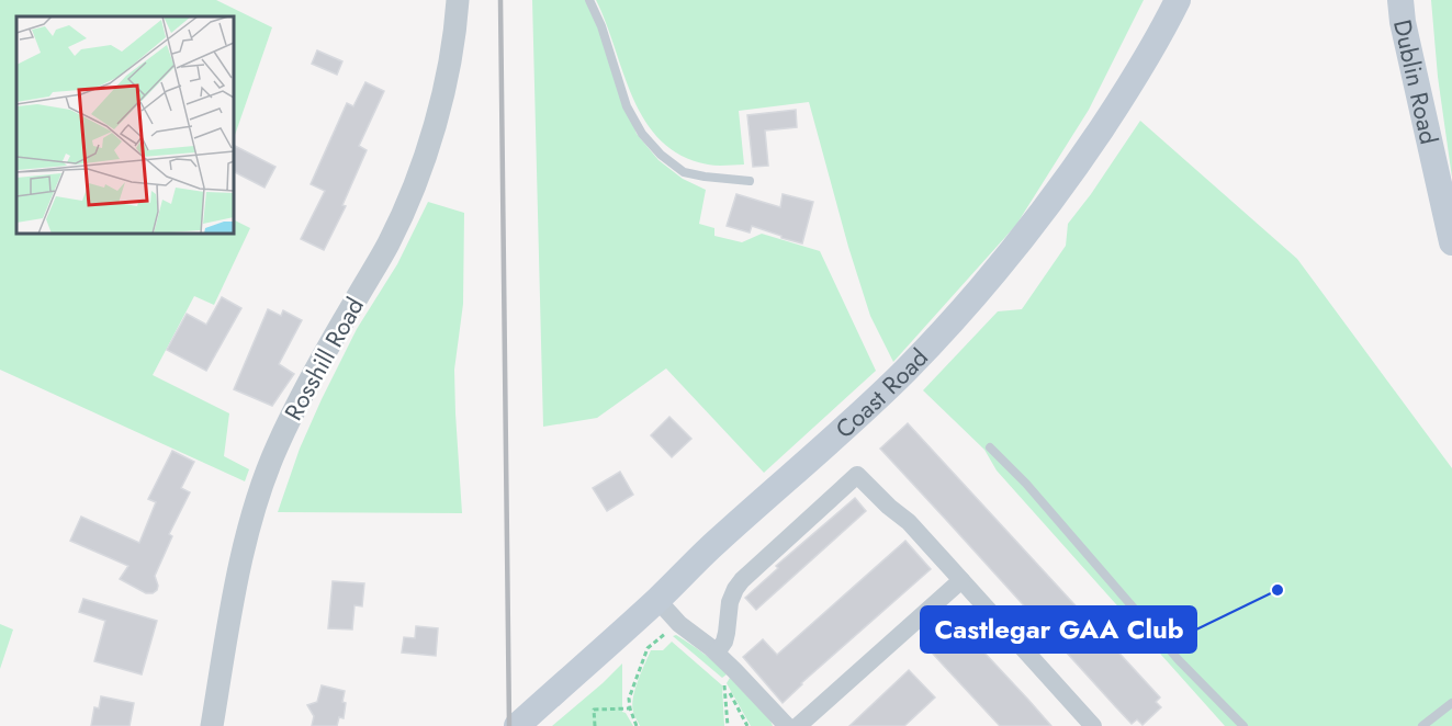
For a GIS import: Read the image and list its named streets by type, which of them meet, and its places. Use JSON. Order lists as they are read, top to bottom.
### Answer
{
  "streets": {
    "main road": ["Dublin Road", "Coast Road"],
    "street": ["Rosshill Road"]
  },
  "places": ["Castlegar GAA Club"]
}
